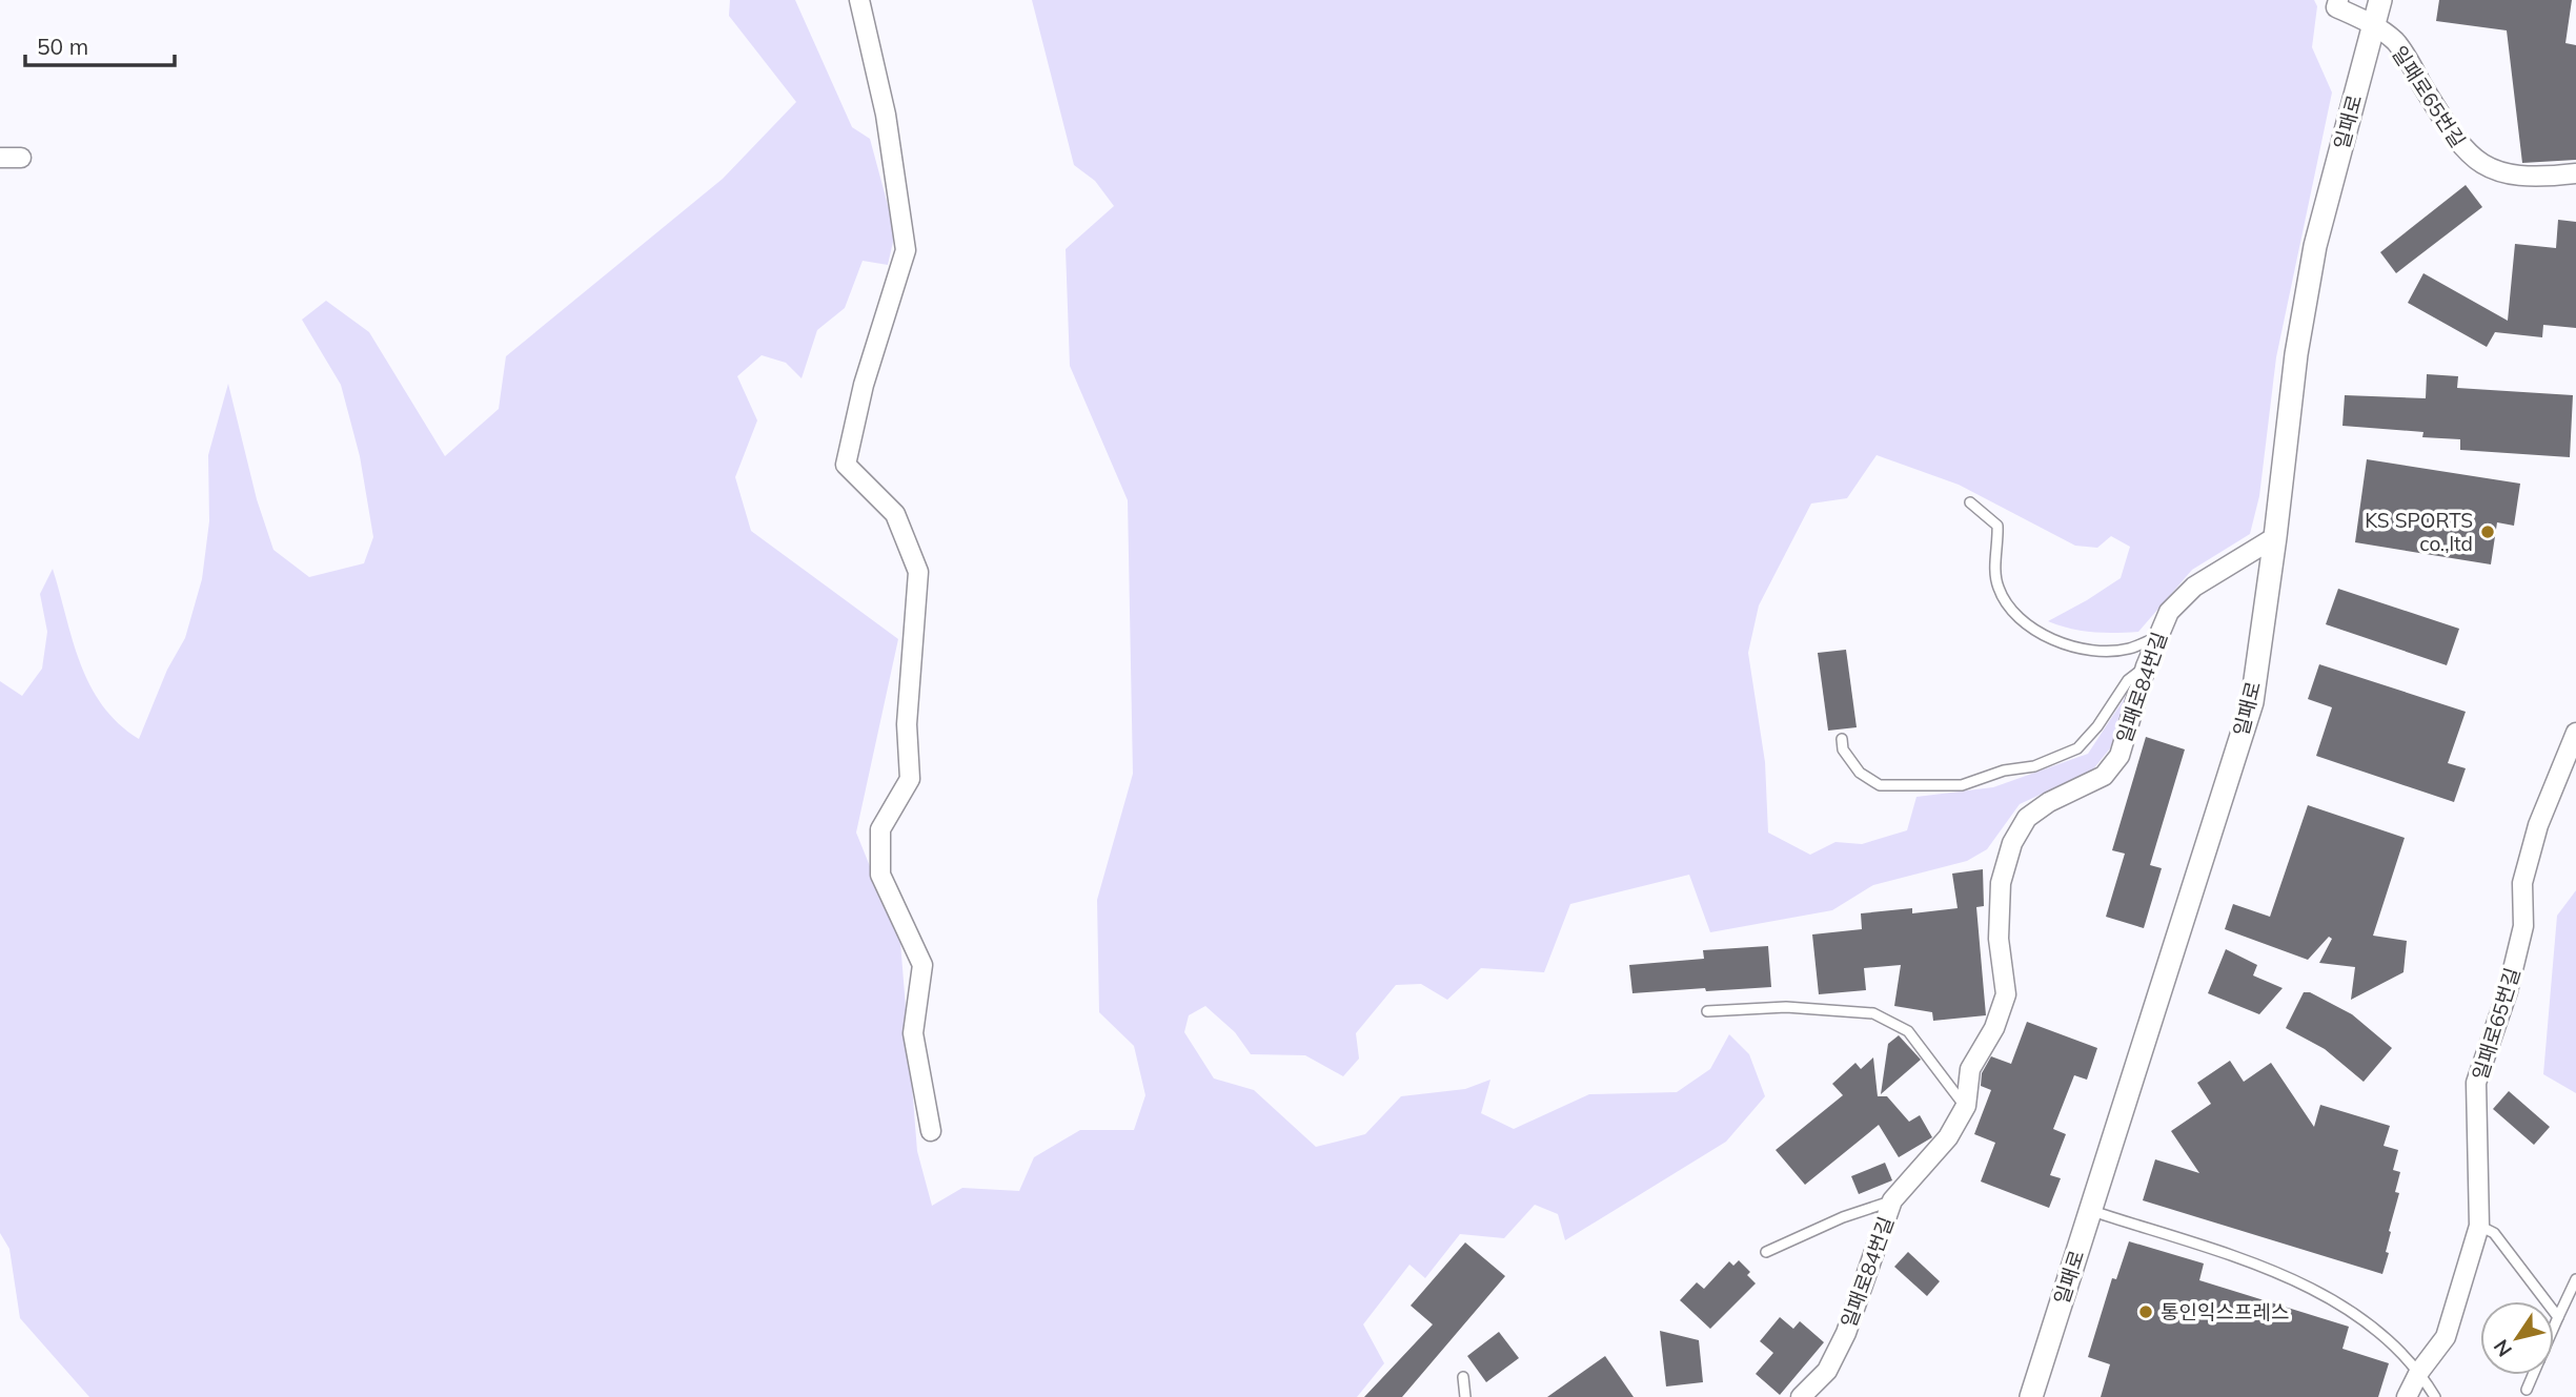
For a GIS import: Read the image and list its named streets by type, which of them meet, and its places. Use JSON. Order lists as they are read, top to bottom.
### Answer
{
  "streets": {
    "street": ["일패로65번길", "일패로", "일패로84번길"]
  },
  "crossings": [
    ["일패로65번길", "일패로"],
    ["일패로", "일패로84번길"]
  ],
  "places": ["KS SPORTS co.,ltd", "통인익스프레스"],
  "scale_bar": "50 m",
  "north": "bottom left"
}
